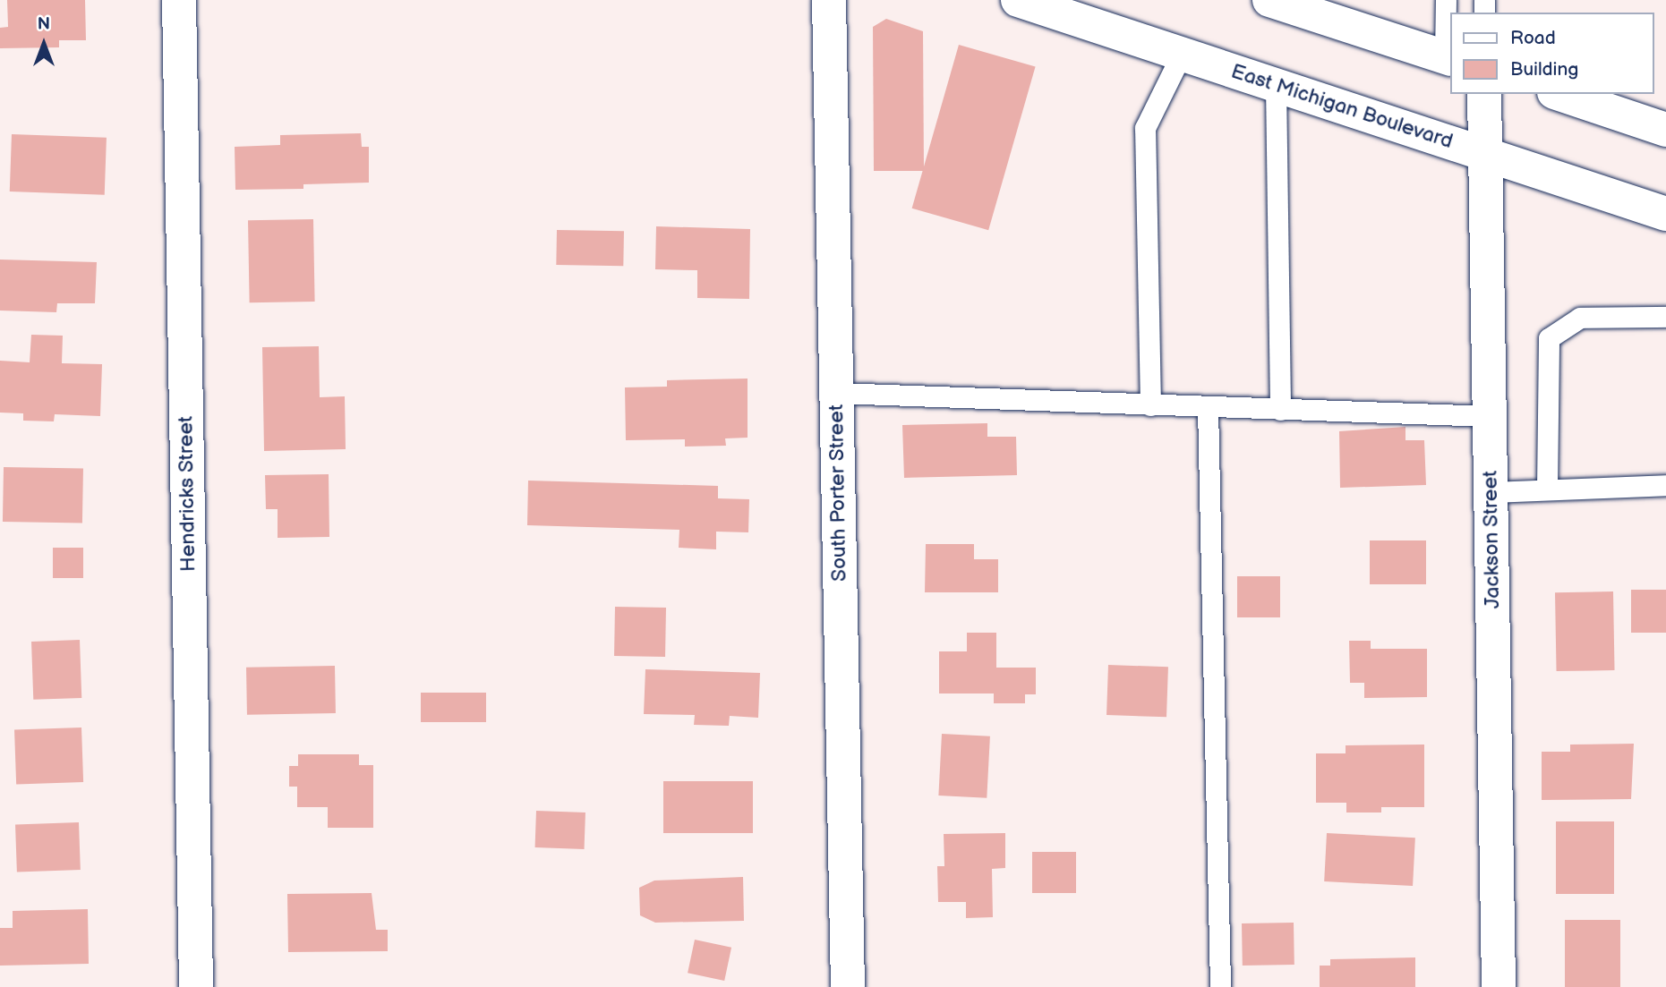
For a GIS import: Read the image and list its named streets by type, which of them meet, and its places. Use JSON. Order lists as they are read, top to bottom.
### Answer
{
  "streets": {
    "street": [
      "East Michigan Boulevard",
      "South Porter Street",
      "Hendricks Street",
      "Jackson Street"
    ]
  },
  "crossings": [
    ["East Michigan Boulevard", "Jackson Street"]
  ],
  "legend": ["Road", "Building"],
  "north": "top"
}
